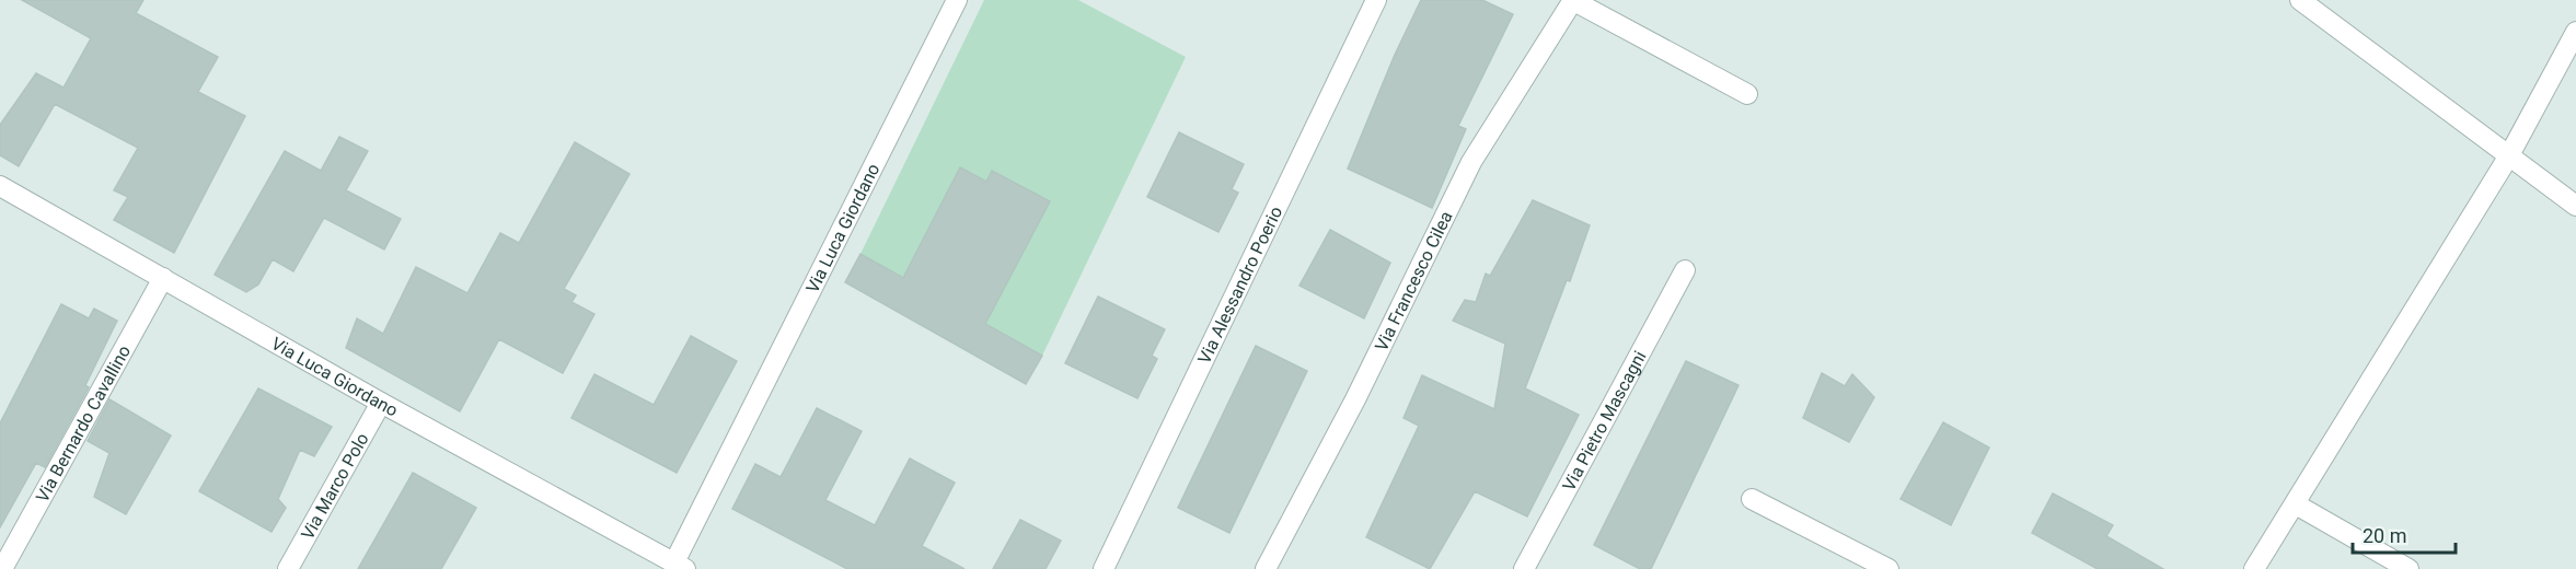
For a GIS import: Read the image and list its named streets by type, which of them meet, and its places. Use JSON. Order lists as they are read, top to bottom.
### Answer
{
  "streets": {
    "street": [
      "Via Luca Giordano",
      "Via Francesco Cilea",
      "Via Alessandro Poerio",
      "Via Pietro Mascagni",
      "Via Bernardo Cavallino",
      "Via Marco Polo"
    ]
  },
  "crossings": [
    ["Via Luca Giordano", "Via Bernardo Cavallino"],
    ["Via Luca Giordano", "Via Marco Polo"]
  ],
  "scale_bar": "20 m"
}
